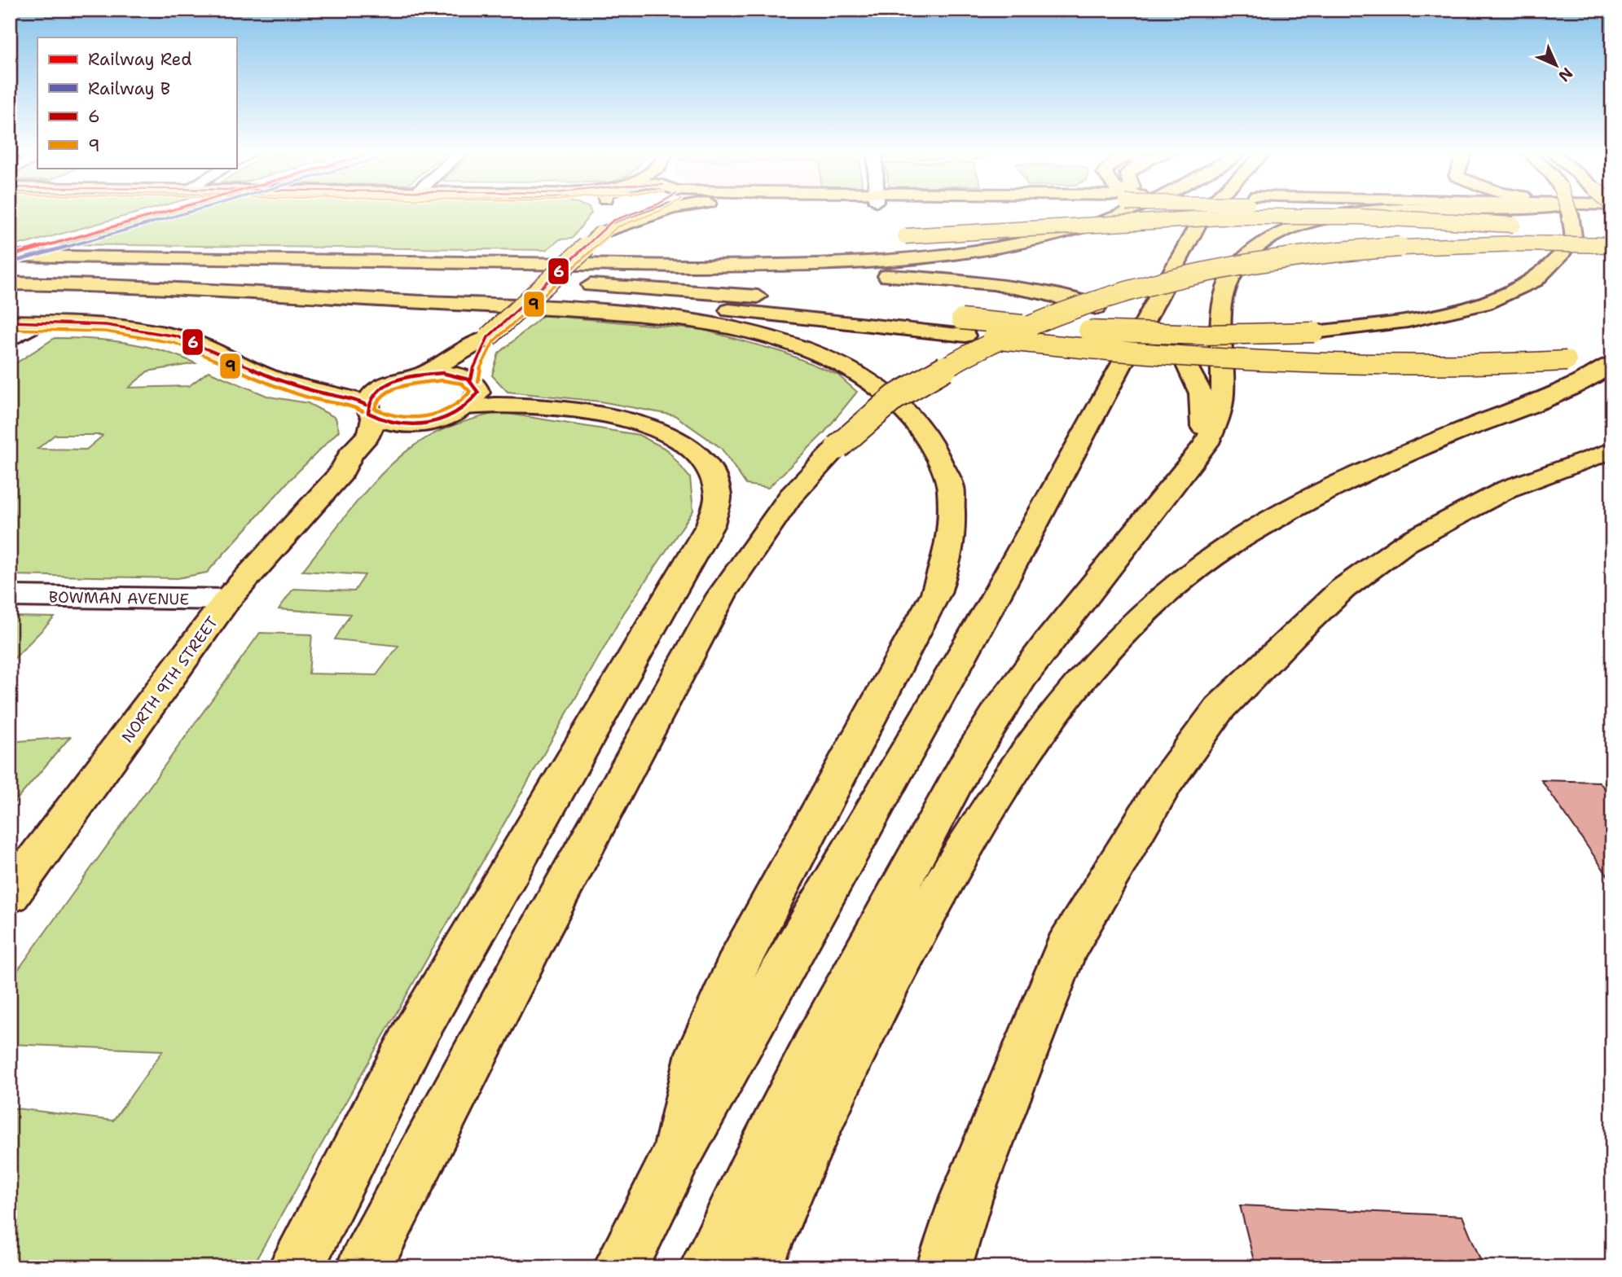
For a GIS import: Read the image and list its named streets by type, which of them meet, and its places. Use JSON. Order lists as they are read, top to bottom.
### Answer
{
  "streets": {
    "main road": ["NORTH 9TH STREET"],
    "street": ["BOWMAN AVENUE"]
  },
  "crossings": [
    ["BOWMAN AVENUE", "NORTH 9TH STREET"]
  ],
  "lines": [
    "rail line Red",
    "rail line B",
    "transit line 6",
    "transit line 9"
  ],
  "legend": [
    "Railway Red",
    "Railway B",
    "6",
    "9"
  ],
  "north": "bottom right"
}
